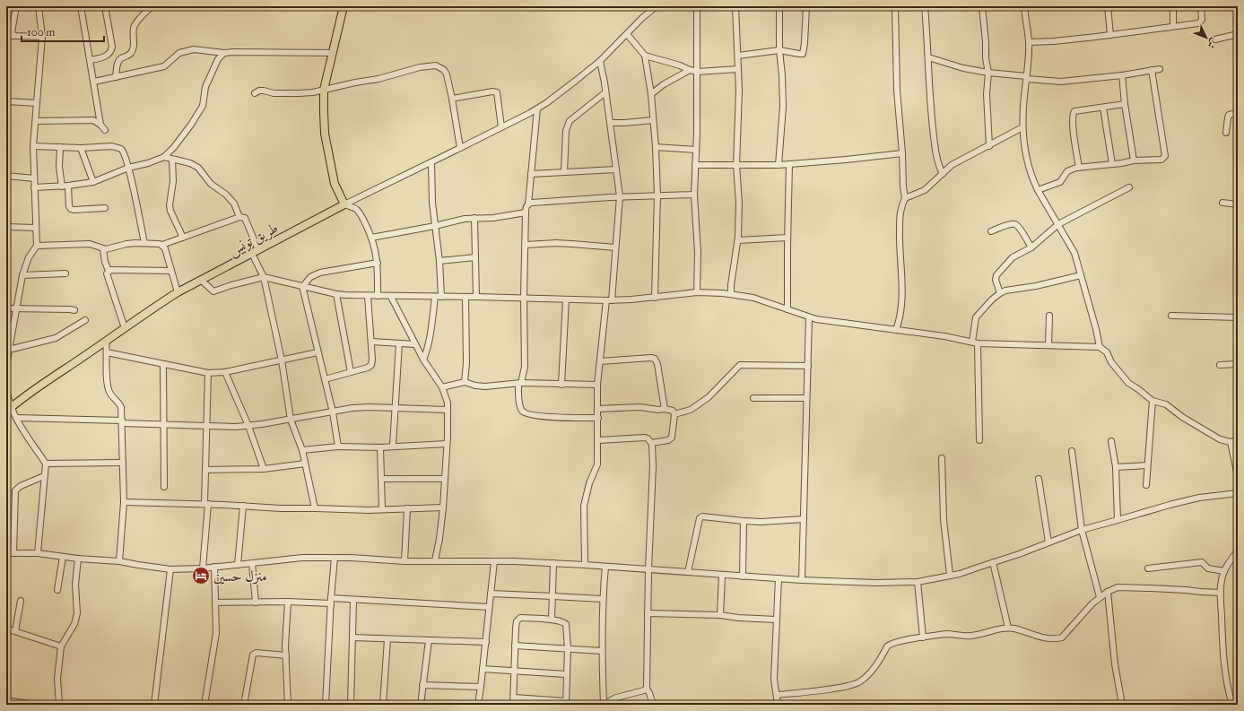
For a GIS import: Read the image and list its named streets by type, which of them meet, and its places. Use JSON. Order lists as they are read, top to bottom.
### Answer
{
  "streets": {
    "main road": ["طريق تونس"]
  },
  "places": {
    "hotel": ["منزل حسين"]
  },
  "scale_bar": "100 m",
  "north": "bottom right"
}
